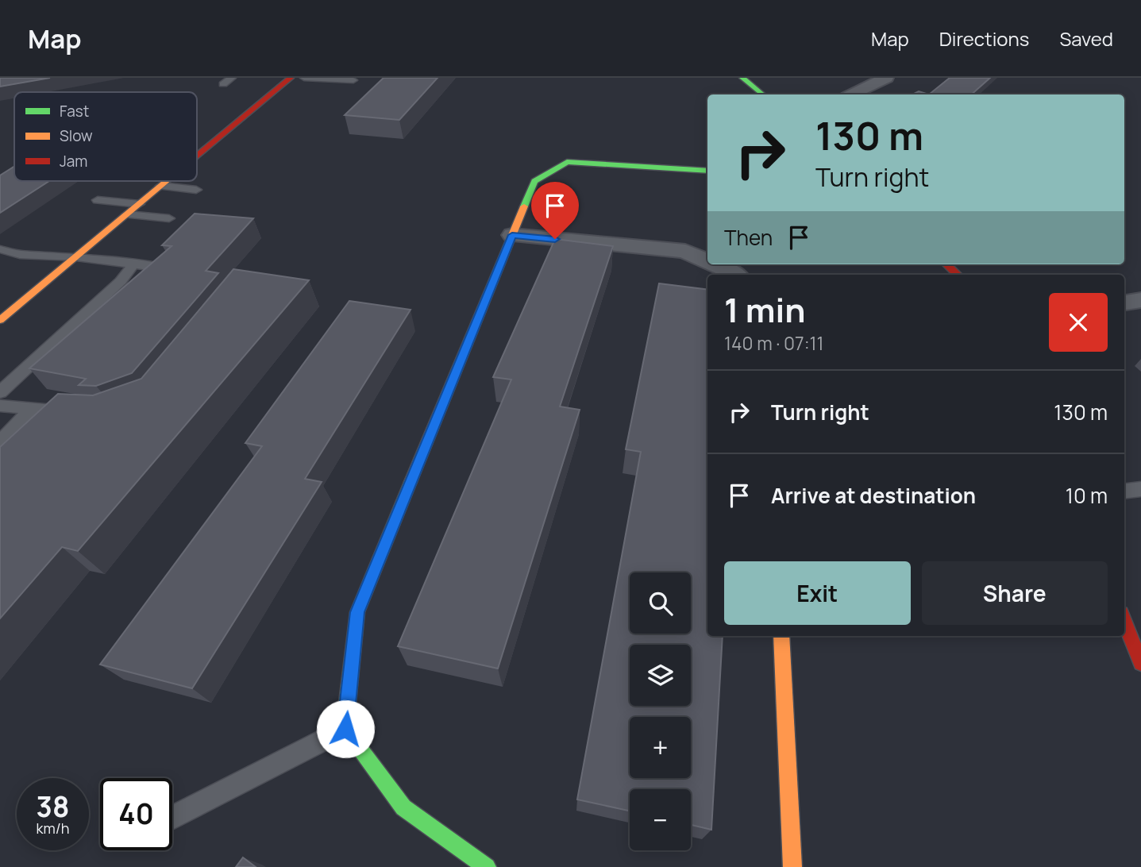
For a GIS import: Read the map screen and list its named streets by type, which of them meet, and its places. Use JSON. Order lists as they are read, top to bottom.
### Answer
{
  "legend": ["Fast", "Slow", "Jam"],
  "page": {
    "header": "Map",
    "nav": ["Map", "Directions", "Saved"],
    "turn": ["130 m", "Turn right"],
    "then": "Then",
    "heading": ["1 min", "140 m · 07:11"],
    "list": [
      {
        "name": "Turn right",
        "value": "130 m"
      },
      {
        "name": "Arrive at destination",
        "value": "10 m"
      }
    ],
    "buttons": ["Exit", "Share"],
    "map_buttons": ["+", "−"],
    "speed": "38 km/h",
    "limit": "40"
  }
}
